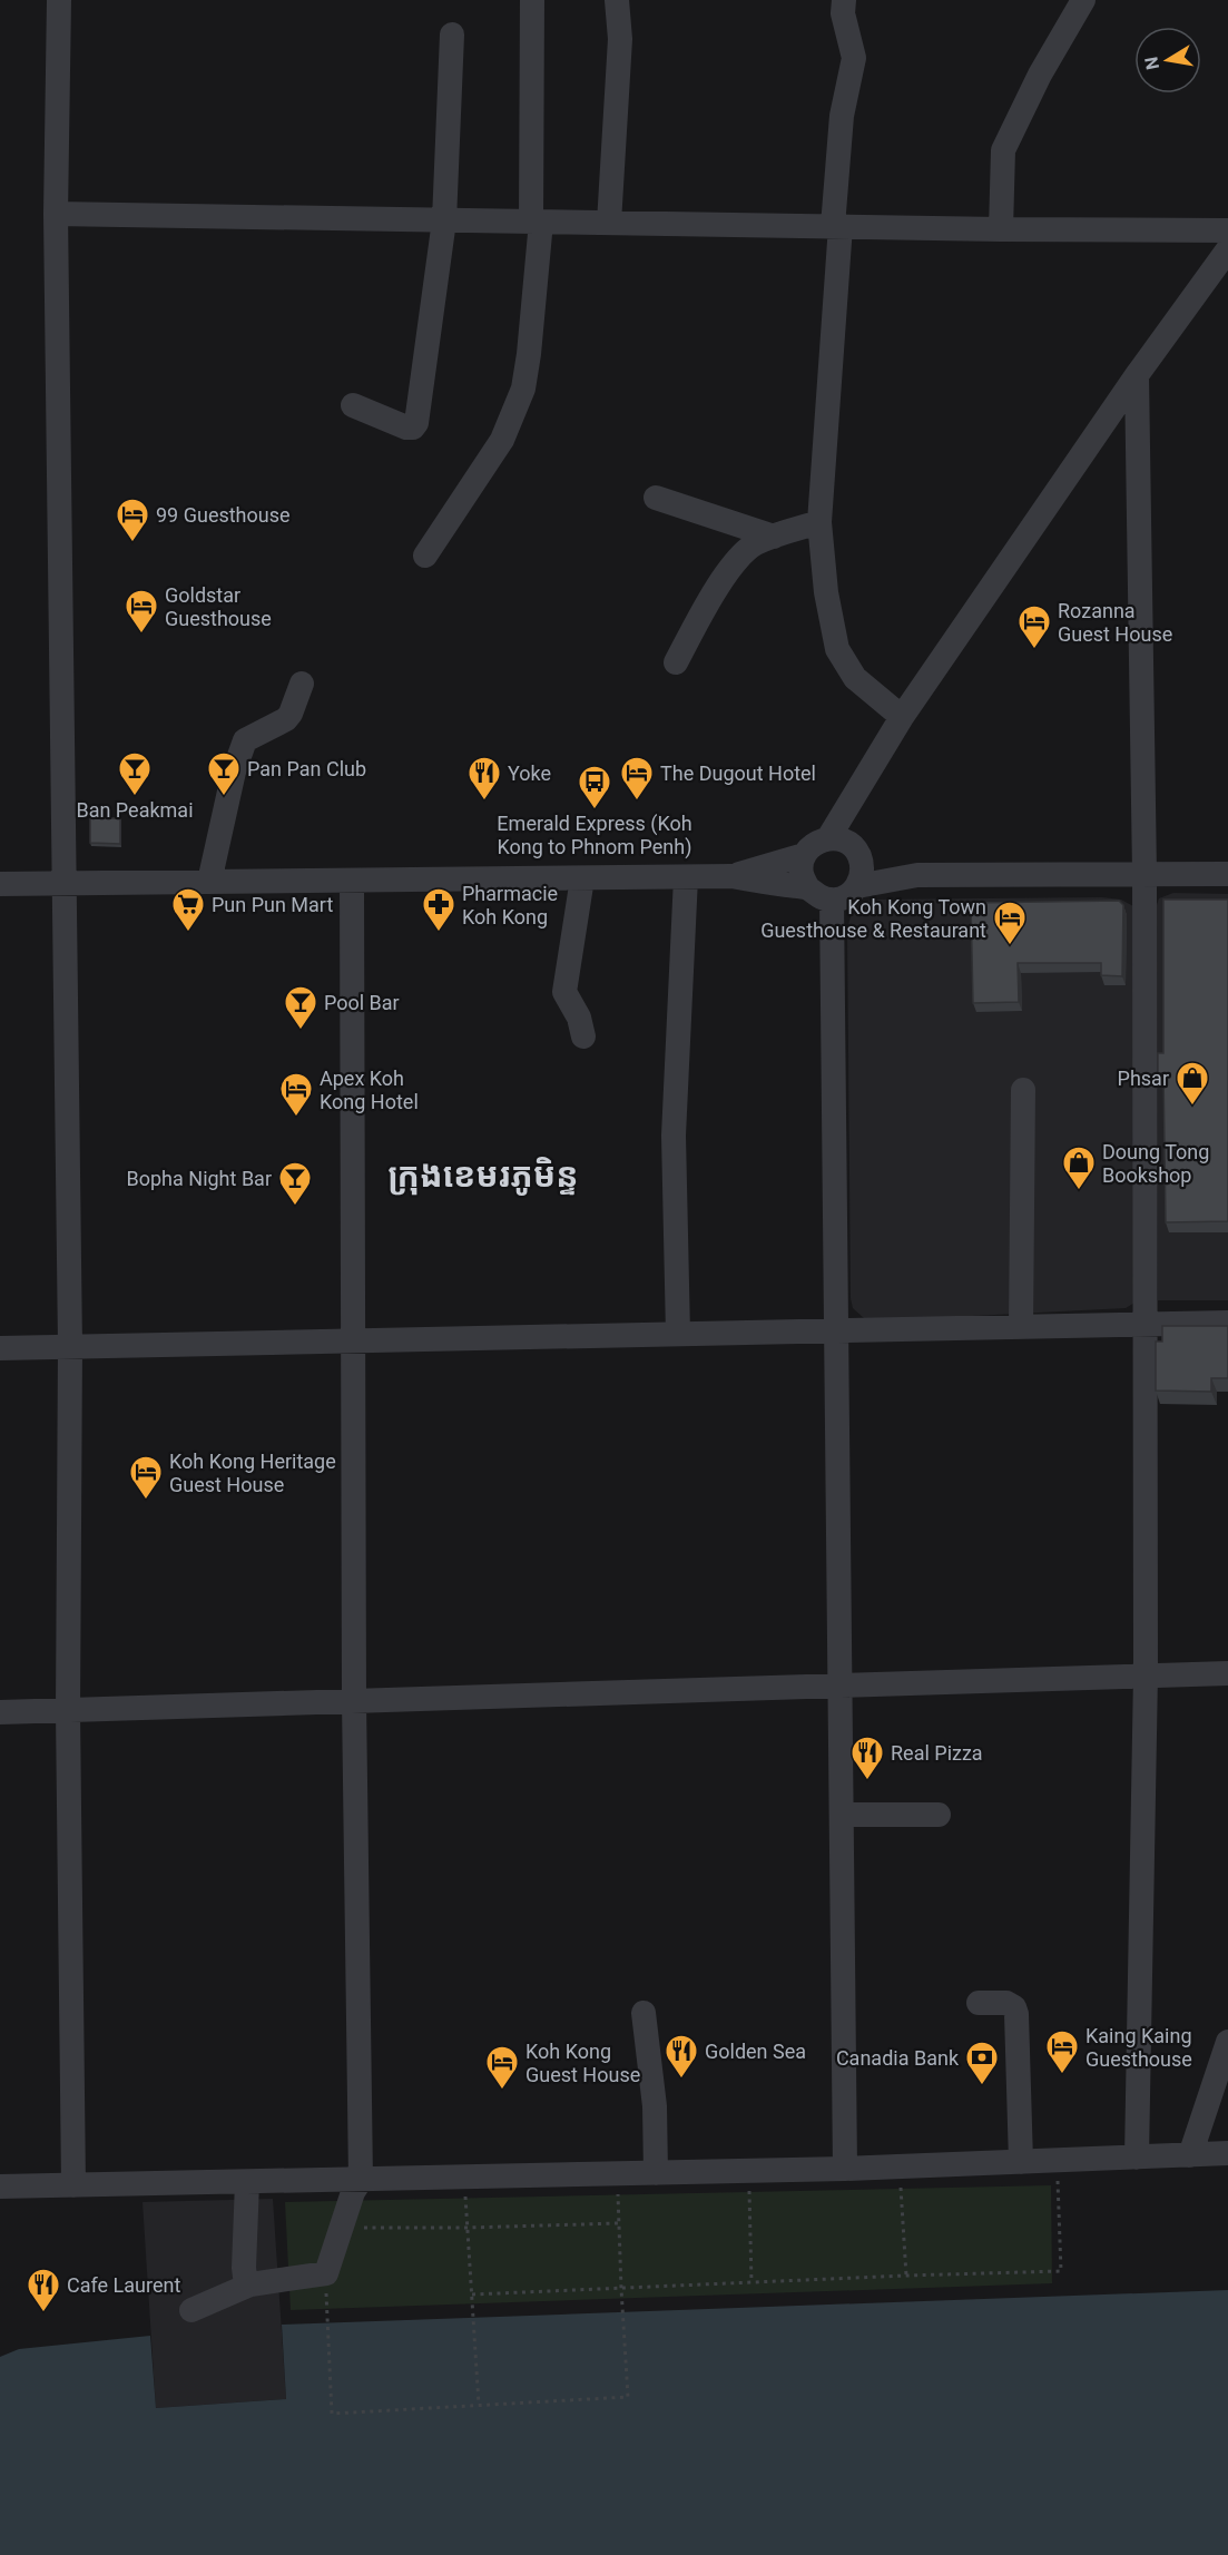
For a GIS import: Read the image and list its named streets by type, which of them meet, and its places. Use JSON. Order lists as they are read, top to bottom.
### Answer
{
  "districts": ["ក្រុងខេមរភូមិន្ទ"],
  "places": {
    "hotel": [
      "99 Guesthouse",
      "Goldstar Guesthouse",
      "Rozanna Guest House",
      "The Dugout Hotel",
      "Koh Kong Town Guesthouse & Restaurant",
      "Apex Koh Kong Hotel",
      "Koh Kong Heritage Guest House",
      "Kaing Kaing Guesthouse",
      "Koh Kong Guest House"
    ],
    "bar": [
      "Ban Peakmai",
      "Pan Pan Club",
      "Pool Bar",
      "Bopha Night Bar"
    ],
    "restaurant": [
      "Yoke",
      "Real Pizza",
      "Golden Sea",
      "Cafe Laurent"
    ],
    "bus stop": ["Emerald Express (Koh Kong to Phnom Penh)"],
    "supermarket": ["Pun Pun Mart"],
    "pharmacy": ["Pharmacie Koh Kong"],
    "shop": ["Phsar", "Doung Tong Bookshop"],
    "bank": ["Canadia Bank"]
  },
  "north": "left"
}
